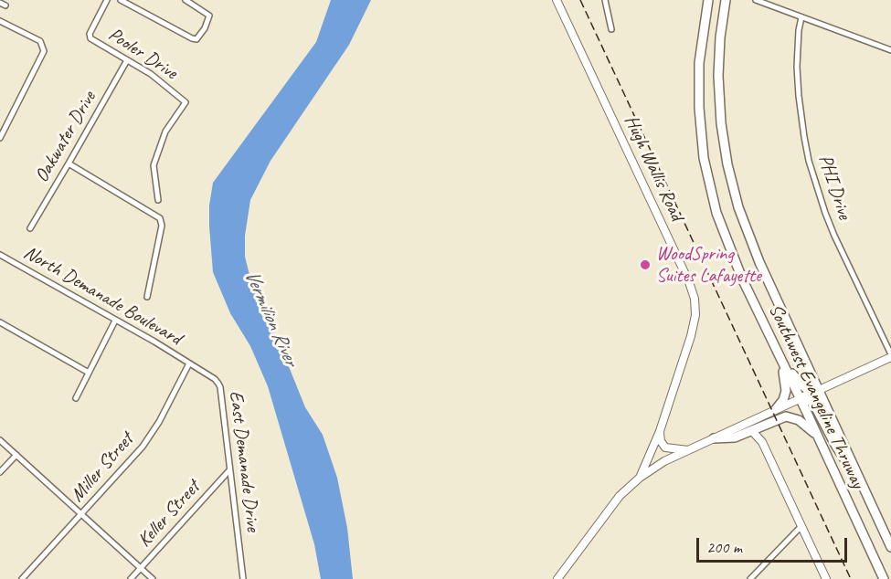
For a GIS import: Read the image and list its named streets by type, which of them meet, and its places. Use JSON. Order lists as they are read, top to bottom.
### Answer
{
  "streets": {
    "highway": ["Southwest Evangeline Thruway"],
    "street": [
      "Pooler Drive",
      "Oakwater Drive",
      "Hugh Wallis Road",
      "PHI Drive",
      "North Demanade Boulevard",
      "East Demanade Drive",
      "Miller Street",
      "Keller Street"
    ]
  },
  "crossings": [
    ["Pooler Drive", "Oakwater Drive"],
    ["North Demanade Boulevard", "East Demanade Drive"],
    ["North Demanade Boulevard", "Miller Street"],
    ["East Demanade Drive", "Miller Street"],
    ["East Demanade Drive", "Keller Street"]
  ],
  "water": ["Vermilion River"],
  "places": ["WoodSpring Suites Lafayette"],
  "scale_bar": "200 m"
}
